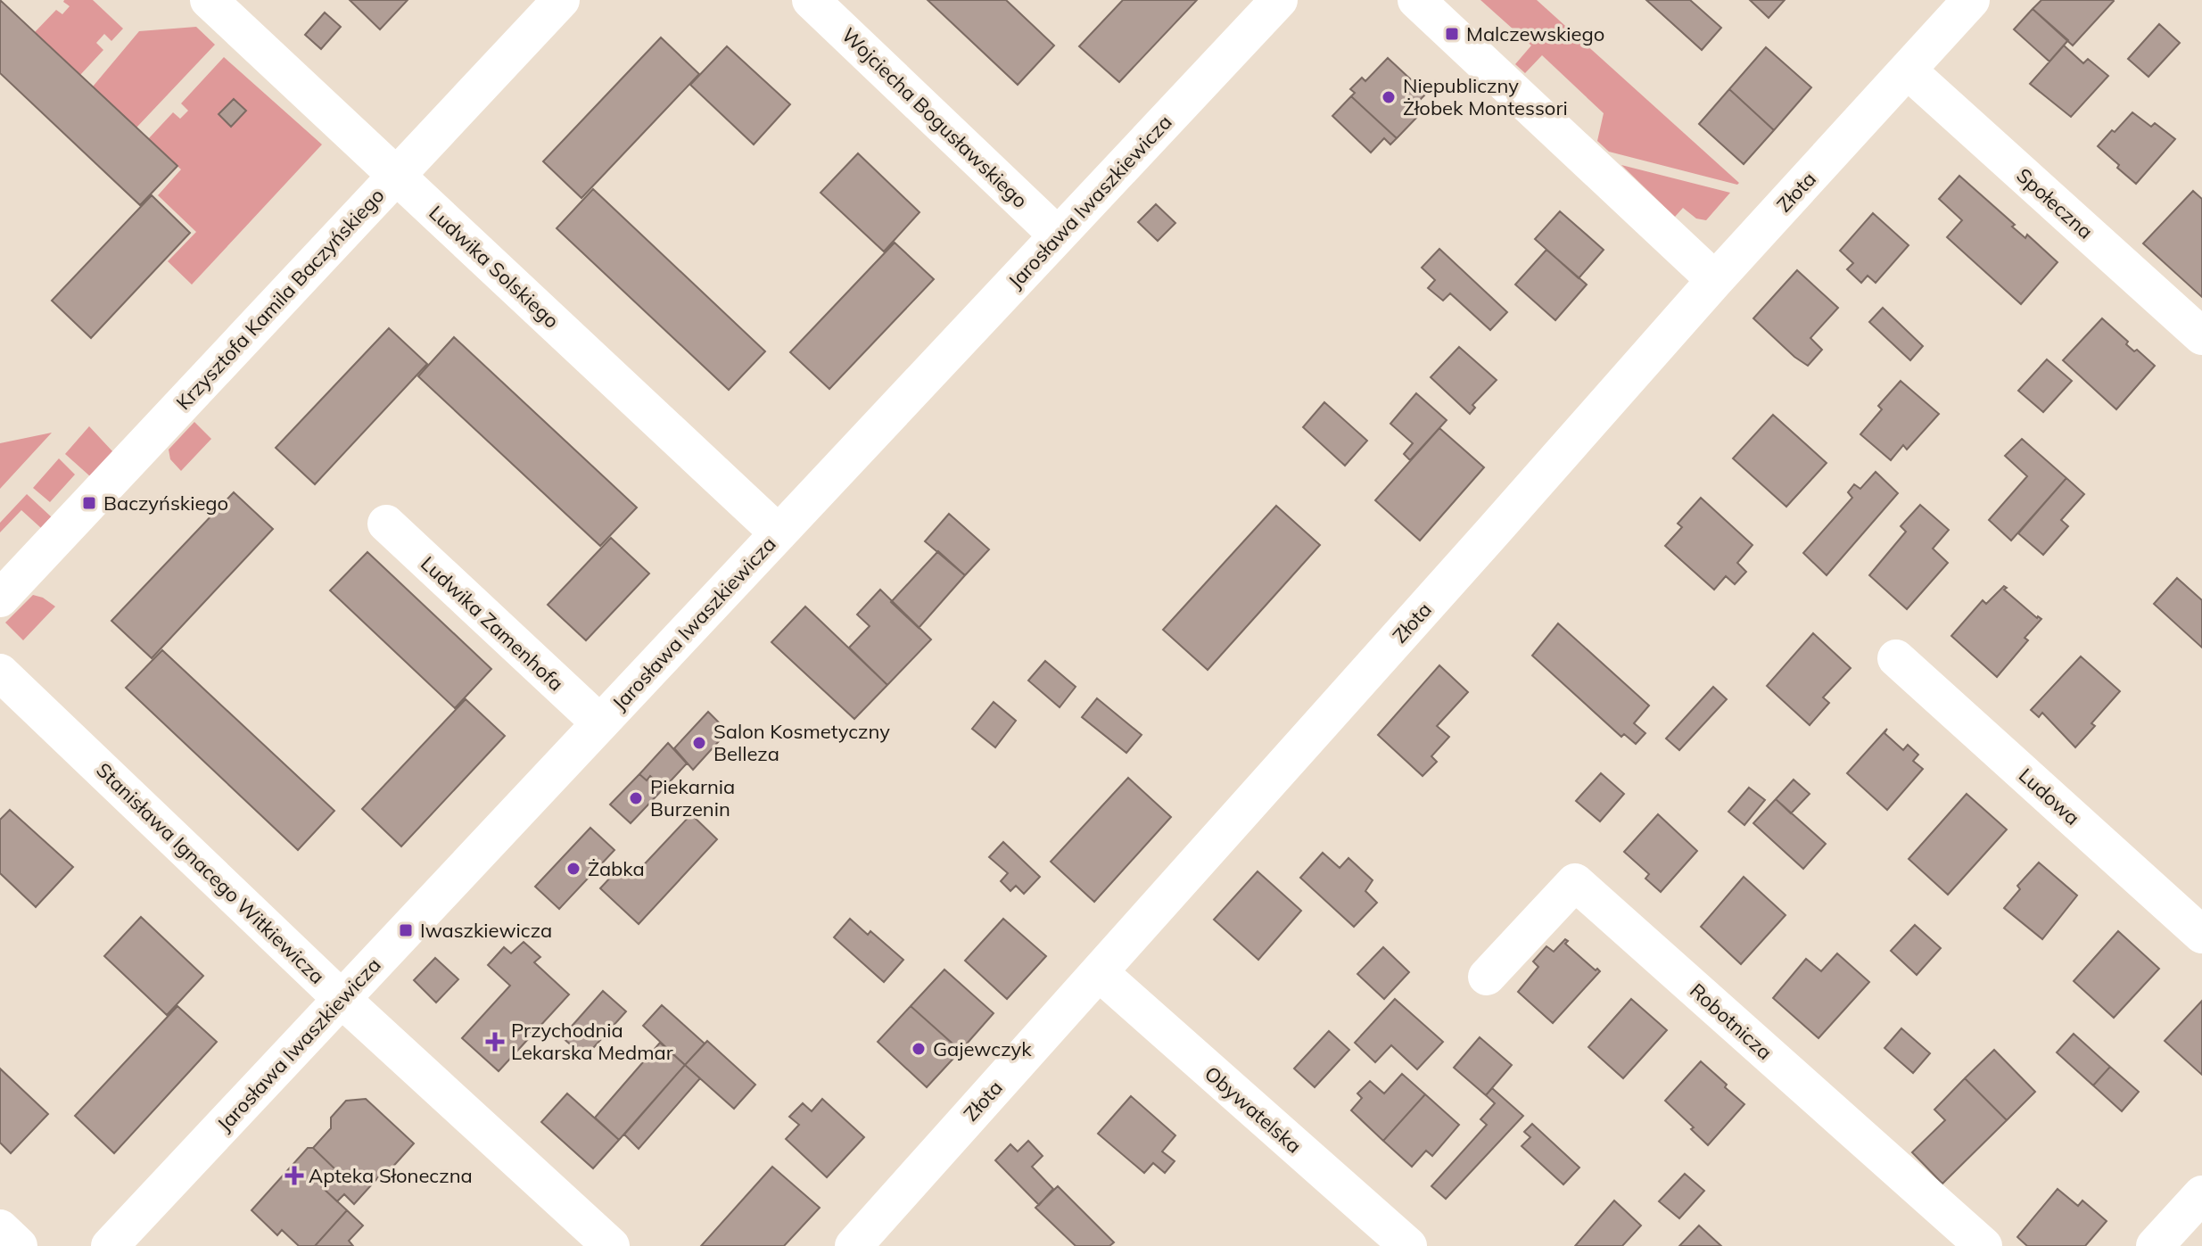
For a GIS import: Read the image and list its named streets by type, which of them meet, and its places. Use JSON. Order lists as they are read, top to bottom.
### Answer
{
  "streets": {
    "street": [
      "Wojciecha Bogusławskiego",
      "Złota",
      "Jarosława Iwaszkiewicza",
      "Społeczna",
      "Ludwika Solskiego",
      "Krzysztofa Kamila Baczyńskiego",
      "Ludwika Zamenhofa",
      "Ludowa",
      "Stanisława Ignacego Witkiewicza",
      "Robotnicza",
      "Obywatelska"
    ]
  },
  "crossings": [
    ["Wojciecha Bogusławskiego", "Jarosława Iwaszkiewicza"],
    ["Złota", "Społeczna"],
    ["Złota", "Obywatelska"],
    ["Jarosława Iwaszkiewicza", "Ludwika Solskiego"],
    ["Jarosława Iwaszkiewicza", "Ludwika Zamenhofa"],
    ["Jarosława Iwaszkiewicza", "Stanisława Ignacego Witkiewicza"],
    ["Ludwika Solskiego", "Krzysztofa Kamila Baczyńskiego"]
  ],
  "places": {
    "transit": ["Malczewskiego", "Baczyńskiego", "Iwaszkiewicza"],
    "other": [
      "Niepubliczny Żłobek Montessori",
      "Salon Kosmetyczny Belleza",
      "Piekarnia Burzenin",
      "Żabka",
      "Gajewczyk"
    ],
    "health": ["Przychodnia Lekarska Medmar", "Apteka Słoneczna"]
  }
}
